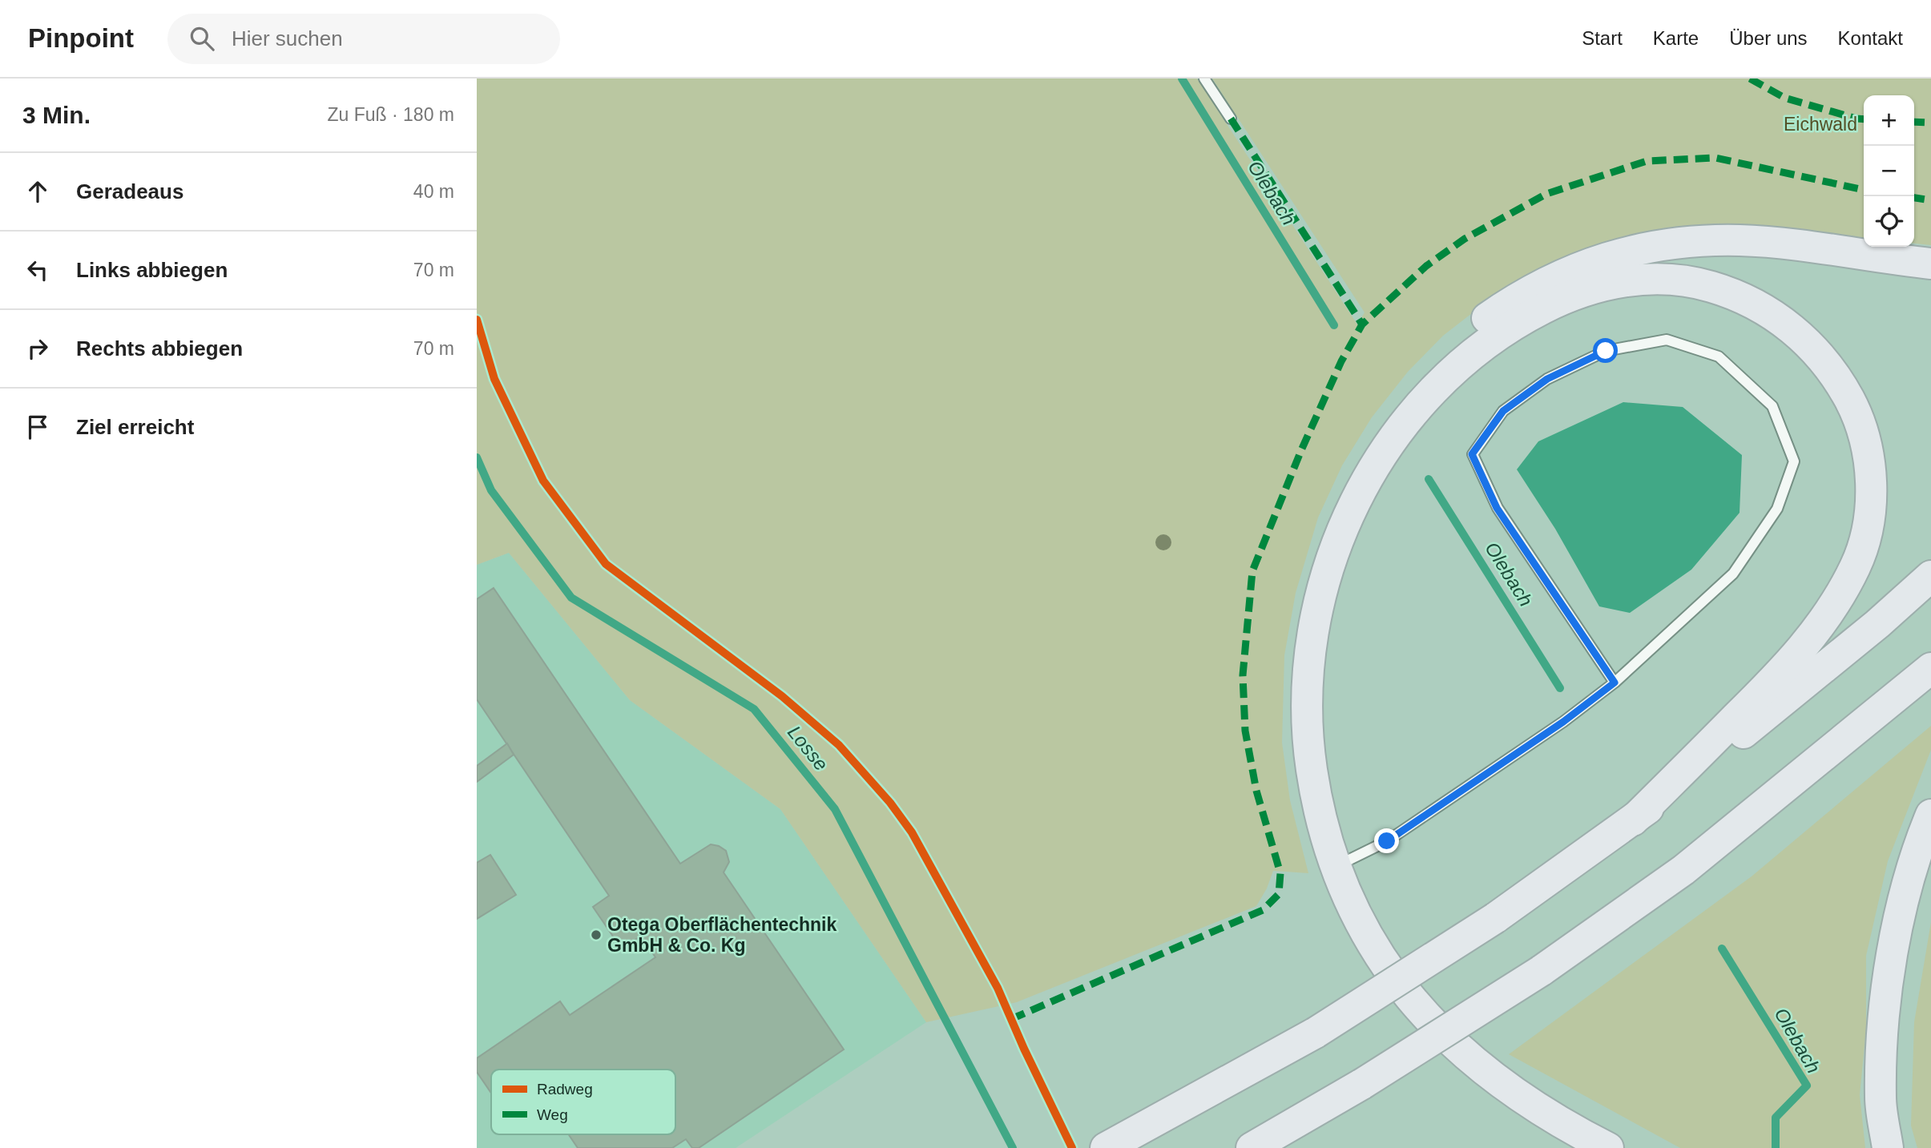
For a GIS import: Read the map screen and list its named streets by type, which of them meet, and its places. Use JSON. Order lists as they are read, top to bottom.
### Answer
{
  "water": ["Olebach", "Losse"],
  "parks": ["Eichwald"],
  "places": ["Otega Oberflächentechnik GmbH & Co. Kg"],
  "legend": ["Radweg", "Weg"],
  "page": {
    "header": "Pinpoint",
    "search": "Hier suchen",
    "nav": [
      "Start",
      "Karte",
      "Über uns",
      "Kontakt"
    ],
    "heading": ["3 Min.", "Zu Fuß · 180 m"],
    "map_buttons": ["+", "−"],
    "list": [
      ["Geradeaus", "40 m"],
      ["Links abbiegen", "70 m"],
      ["Rechts abbiegen", "70 m"],
      "Ziel erreicht"
    ]
  }
}
